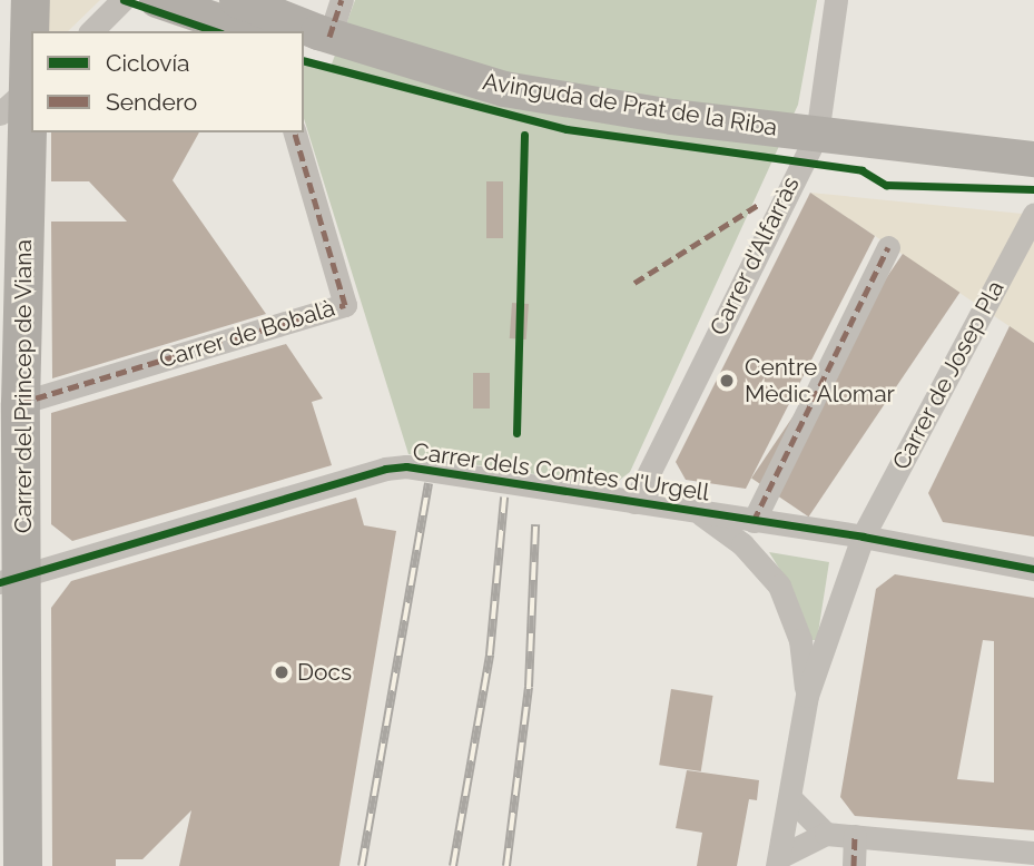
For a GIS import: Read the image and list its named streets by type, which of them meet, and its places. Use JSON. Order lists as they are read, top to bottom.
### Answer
{
  "streets": {
    "main road": ["Avinguda de Prat de la Riba", "Carrer del Princep de Viana"],
    "street": [
      "Carrer d'Alfarràs",
      "Carrer de Bobalà",
      "Carrer de Josep Pla",
      "Carrer dels Comtes d'Urgell"
    ]
  },
  "crossings": [
    ["Avinguda de Prat de la Riba", "Carrer d'Alfarràs"],
    ["Carrer d'Alfarràs", "Carrer dels Comtes d'Urgell"],
    ["Carrer de Bobalà", "Carrer del Princep de Viana"],
    ["Carrer de Josep Pla", "Carrer dels Comtes d'Urgell"],
    ["Carrer del Princep de Viana", "Carrer dels Comtes d'Urgell"]
  ],
  "places": ["Centre Mèdic Alomar", "Docs"],
  "legend": ["Ciclovía", "Sendero"]
}
